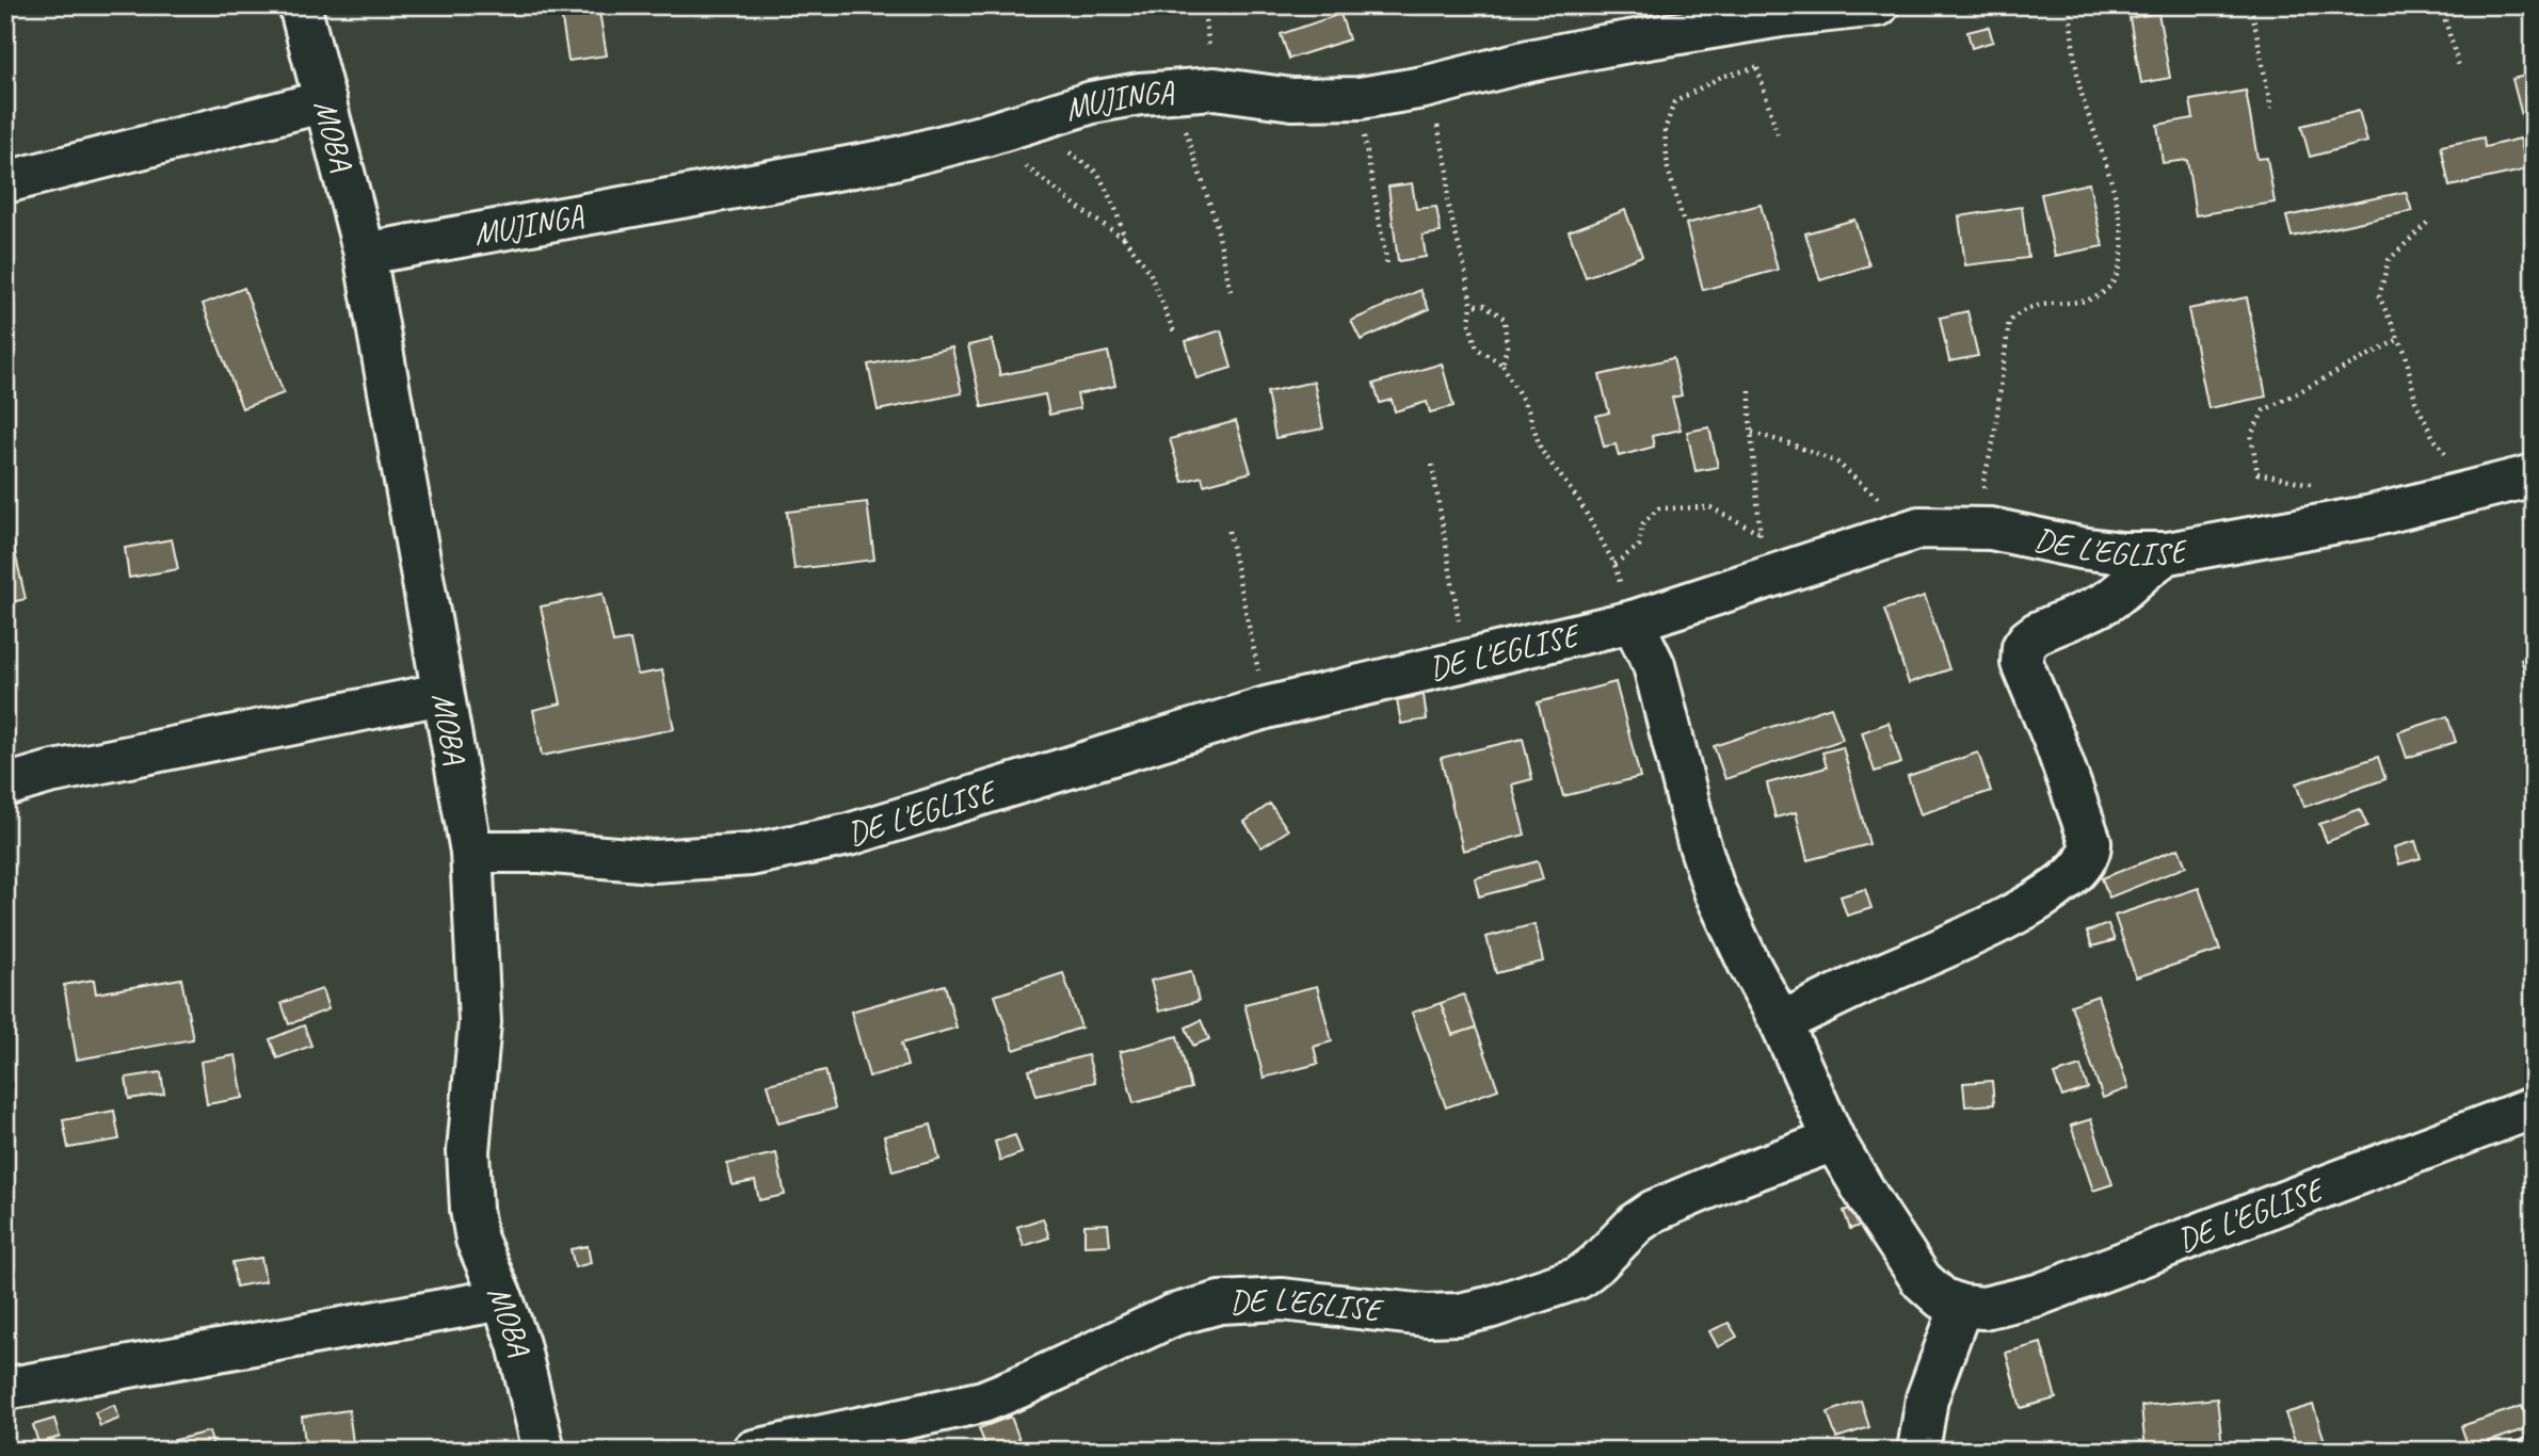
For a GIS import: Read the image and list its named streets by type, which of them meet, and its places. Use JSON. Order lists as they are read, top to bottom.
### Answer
{
  "streets": {
    "street": ["MUJINGA", "MOBA", "DE L'EGLISE"]
  },
  "crossings": [
    ["MUJINGA", "MOBA"],
    ["MOBA", "DE L'EGLISE"]
  ]
}
